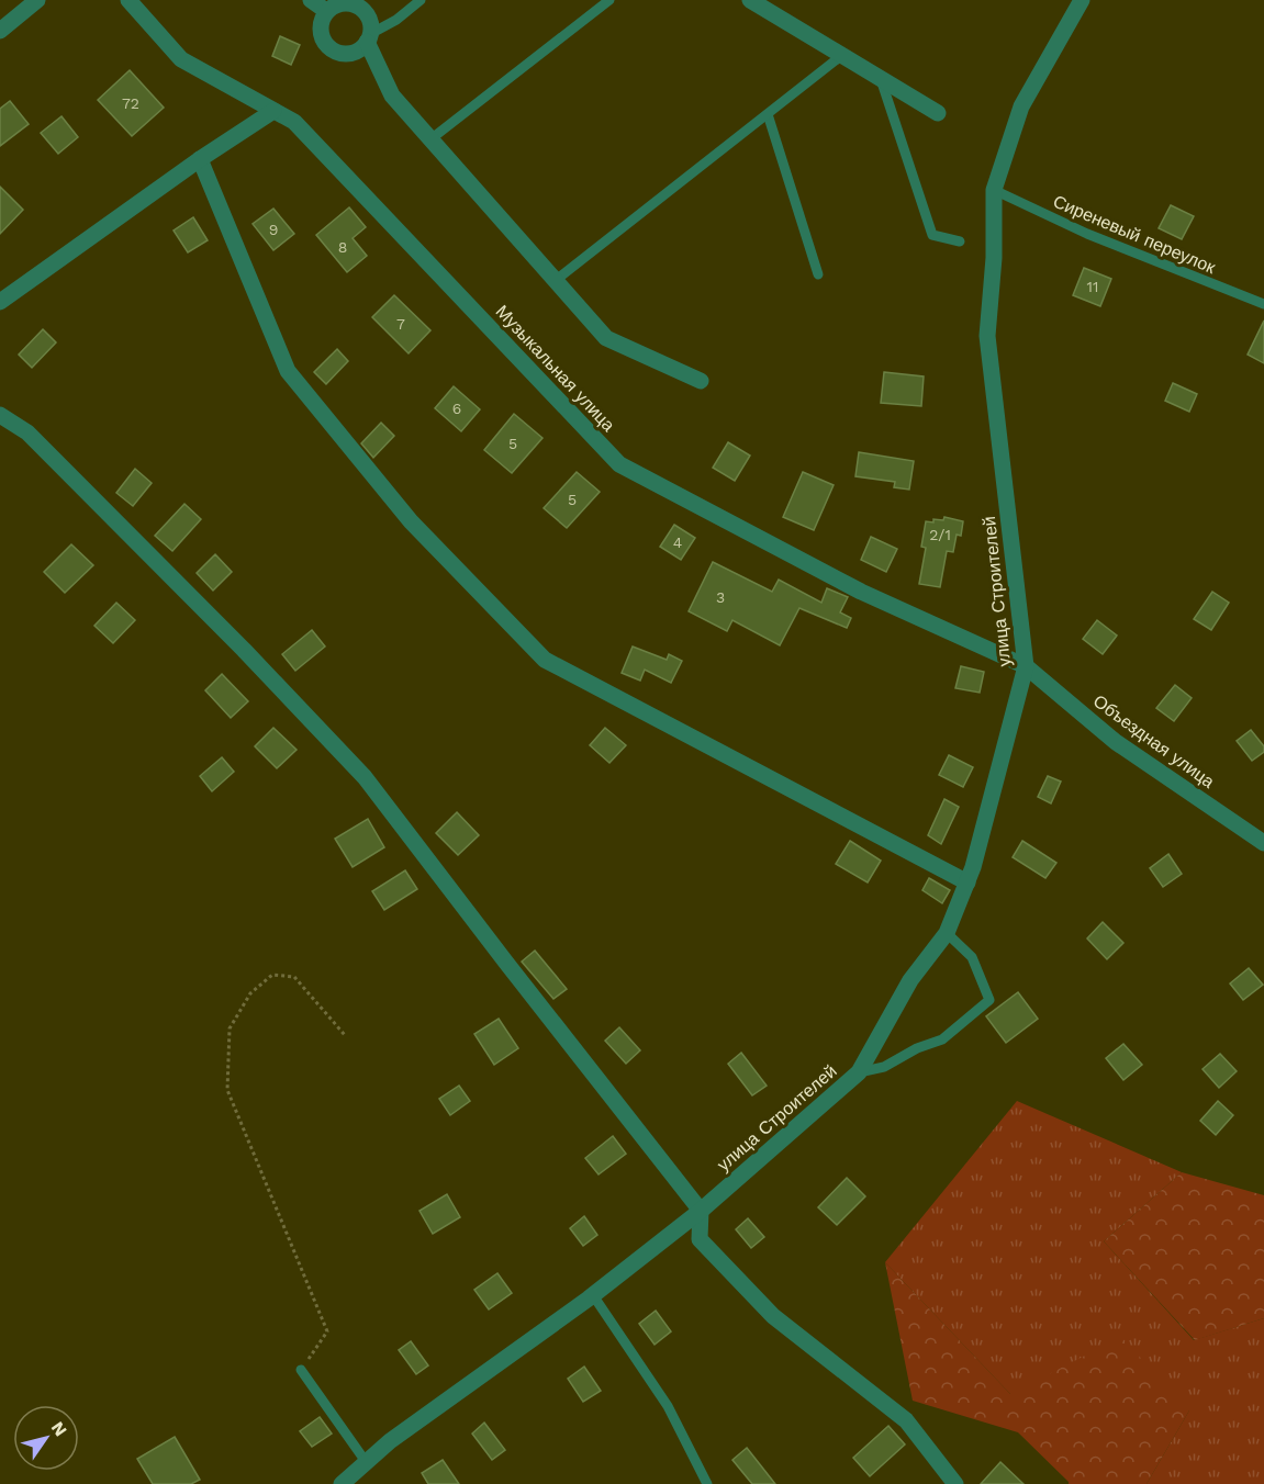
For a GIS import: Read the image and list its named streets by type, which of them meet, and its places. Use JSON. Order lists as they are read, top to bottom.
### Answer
{
  "streets": {
    "street": ["Музыкальная улица", "улица Строителей", "Объездная улица"],
    "lane": ["Сиреневый переулок"]
  },
  "crossings": [
    ["Сиреневый переулок", "улица Строителей"],
    ["Музыкальная улица", "улица Строителей"],
    ["Музыкальная улица", "Объездная улица"],
    ["улица Строителей", "Объездная улица"]
  ],
  "house_numbers": [
    "72",
    "9",
    "8",
    "11",
    "7",
    "6",
    "5",
    "5",
    "2/1",
    "4",
    "3"
  ],
  "north": "top right"
}
